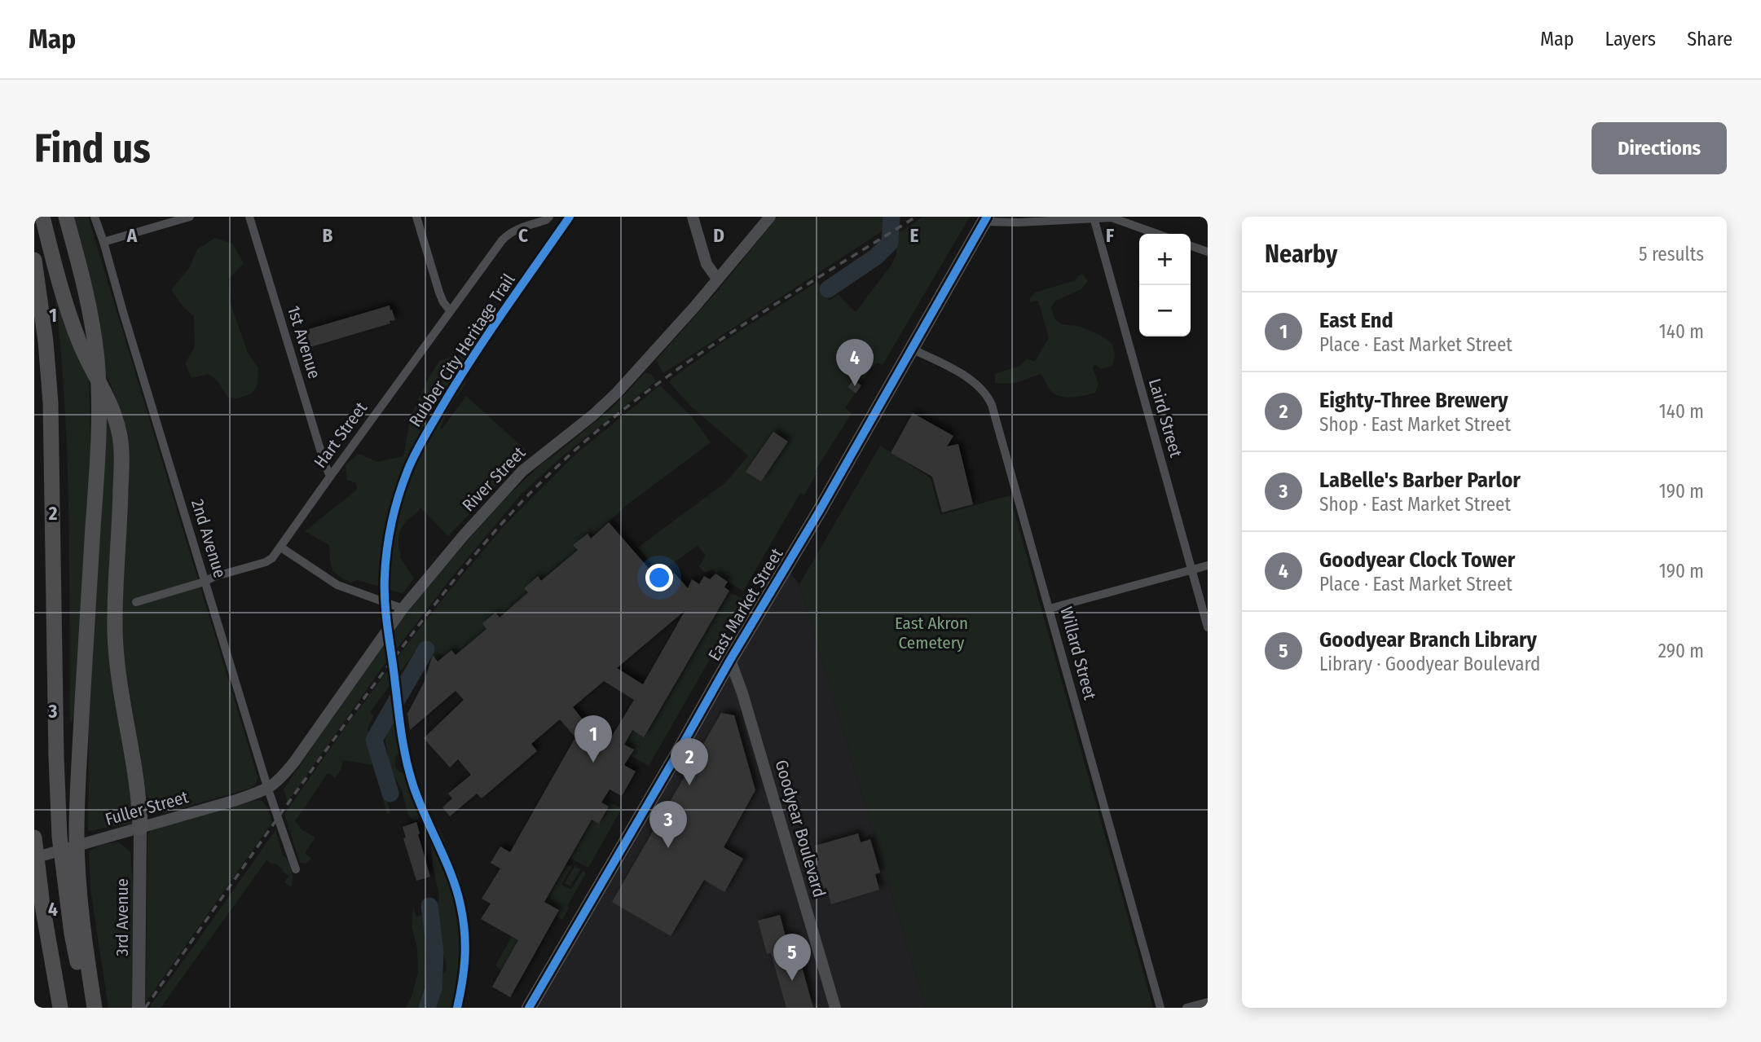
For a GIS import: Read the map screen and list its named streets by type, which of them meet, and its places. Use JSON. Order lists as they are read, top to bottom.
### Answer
{
  "streets": {
    "main road": ["East Market Street", "3rd Avenue"],
    "street": [
      "1st Avenue",
      "Laird Street",
      "Hart Street",
      "River Street",
      "2nd Avenue",
      "Willard Street",
      "Fuller Street",
      "Goodyear Boulevard"
    ],
    "cycle path": ["Rubber City Heritage Trail"]
  },
  "crossings": [
    ["1st Avenue", "Hart Street"],
    ["Hart Street", "2nd Avenue"],
    ["River Street", "2nd Avenue"],
    ["River Street", "Fuller Street"],
    ["2nd Avenue", "Fuller Street"],
    ["East Market Street", "Willard Street"],
    ["East Market Street", "Goodyear Boulevard"],
    ["Fuller Street", "3rd Avenue"]
  ],
  "parks": ["East Akron Cemetery"],
  "page": {
    "header": "Map",
    "nav": ["Map", "Layers", "Share"],
    "buttons": "Directions",
    "title": "Find us",
    "heading": ["Nearby", "5 results"],
    "map_buttons": ["+", "−"],
    "list": [
      {
        "mark": "1",
        "name": "East End",
        "note": "Place · East Market Street",
        "value": "140 m"
      },
      {
        "mark": "2",
        "name": "Eighty-Three Brewery",
        "note": "Shop · East Market Street",
        "value": "140 m"
      },
      {
        "mark": "3",
        "name": "LaBelle's Barber Parlor",
        "note": "Shop · East Market Street",
        "value": "190 m"
      },
      {
        "mark": "4",
        "name": "Goodyear Clock Tower",
        "note": "Place · East Market Street",
        "value": "190 m"
      },
      {
        "mark": "5",
        "name": "Goodyear Branch Library",
        "note": "Library · Goodyear Boulevard",
        "value": "290 m"
      }
    ],
    "pins": [
      "4",
      "1",
      "2",
      "3",
      "5"
    ]
  },
  "grid": {
    "columns": [
      "A",
      "B",
      "C",
      "D",
      "E",
      "F"
    ],
    "rows": [
      "1",
      "2",
      "3",
      "4"
    ]
  }
}
